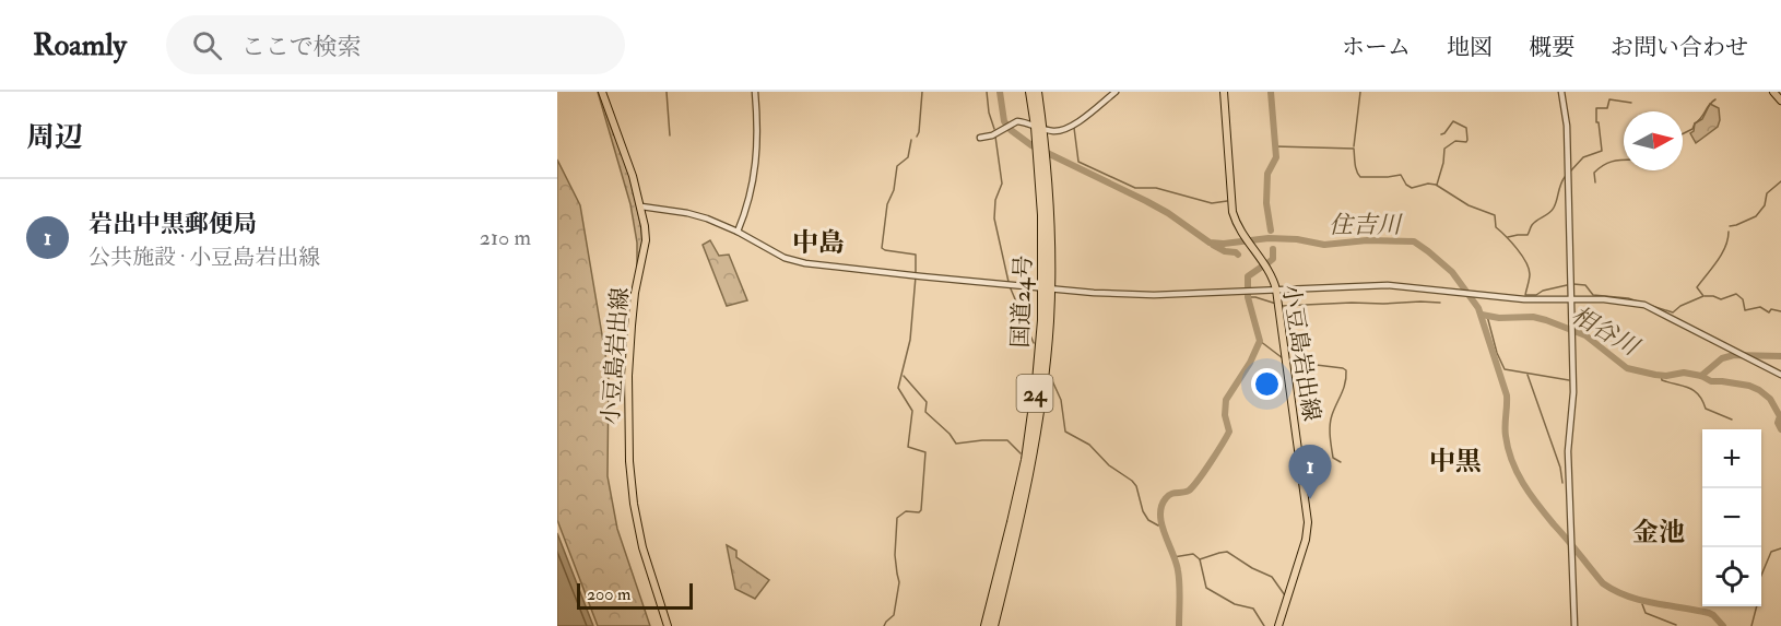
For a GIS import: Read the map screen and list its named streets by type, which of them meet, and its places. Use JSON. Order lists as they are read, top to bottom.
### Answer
{
  "streets": {
    "highway": ["国道24号", "24"],
    "main road": ["小豆島岩出線"]
  },
  "districts": ["中島", "中黒", "金池"],
  "water": ["住吉川", "相谷川"],
  "scale_bar": "200 m",
  "north": "right",
  "page": {
    "header": "Roamly",
    "search": "ここで検索",
    "nav": [
      "ホーム",
      "地図",
      "概要",
      "お問い合わせ"
    ],
    "heading": "周辺",
    "list": [
      {
        "mark": "1",
        "name": "岩出中黒郵便局",
        "note": "公共施設 · 小豆島岩出線",
        "value": "210 m"
      }
    ],
    "map_buttons": ["+", "−"],
    "pins": "1",
    "scale": "200 m"
  }
}
